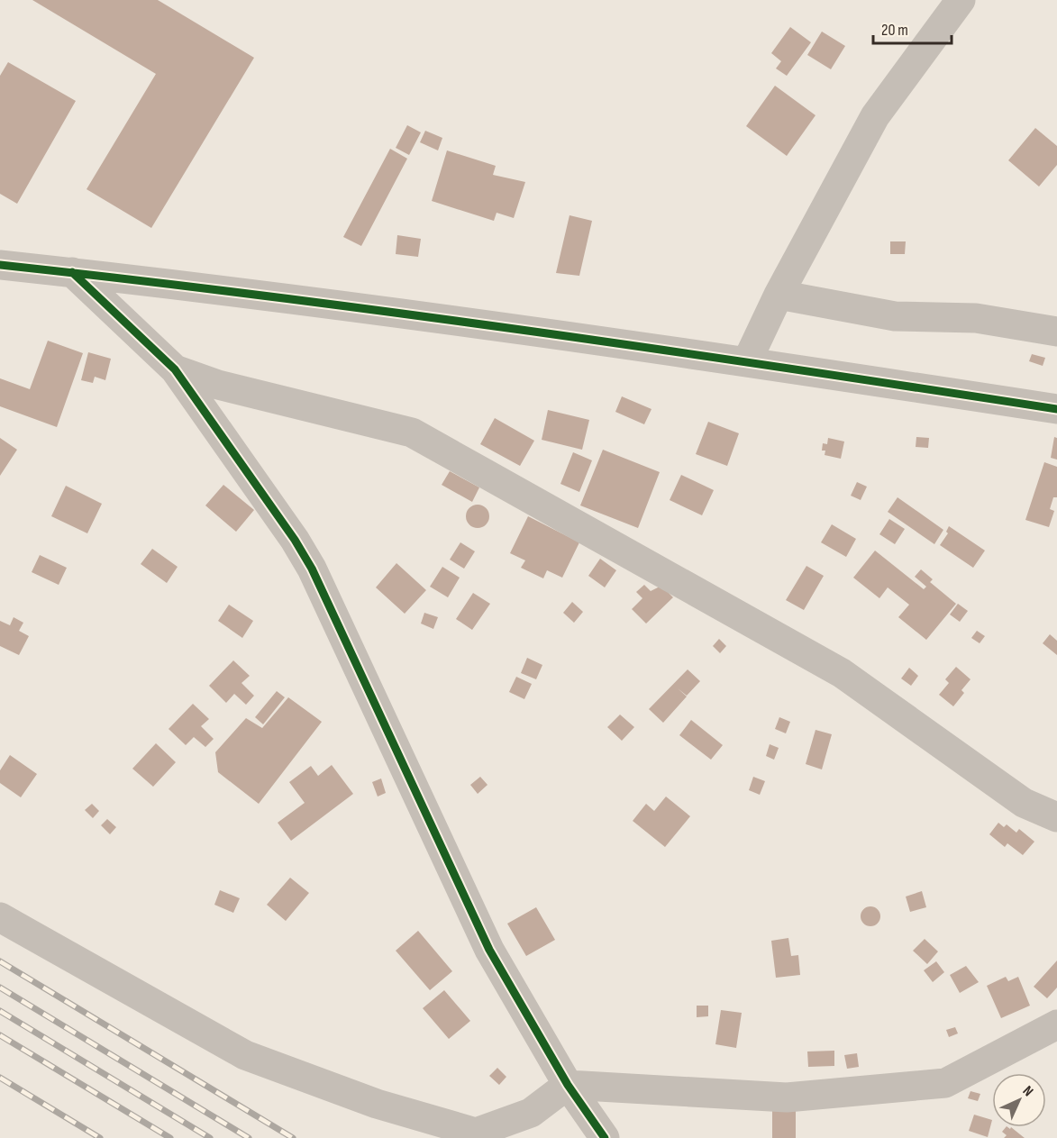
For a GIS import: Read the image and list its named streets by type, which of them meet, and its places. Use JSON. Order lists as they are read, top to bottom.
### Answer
{
  "scale_bar": "20 m",
  "north": "top right"
}
